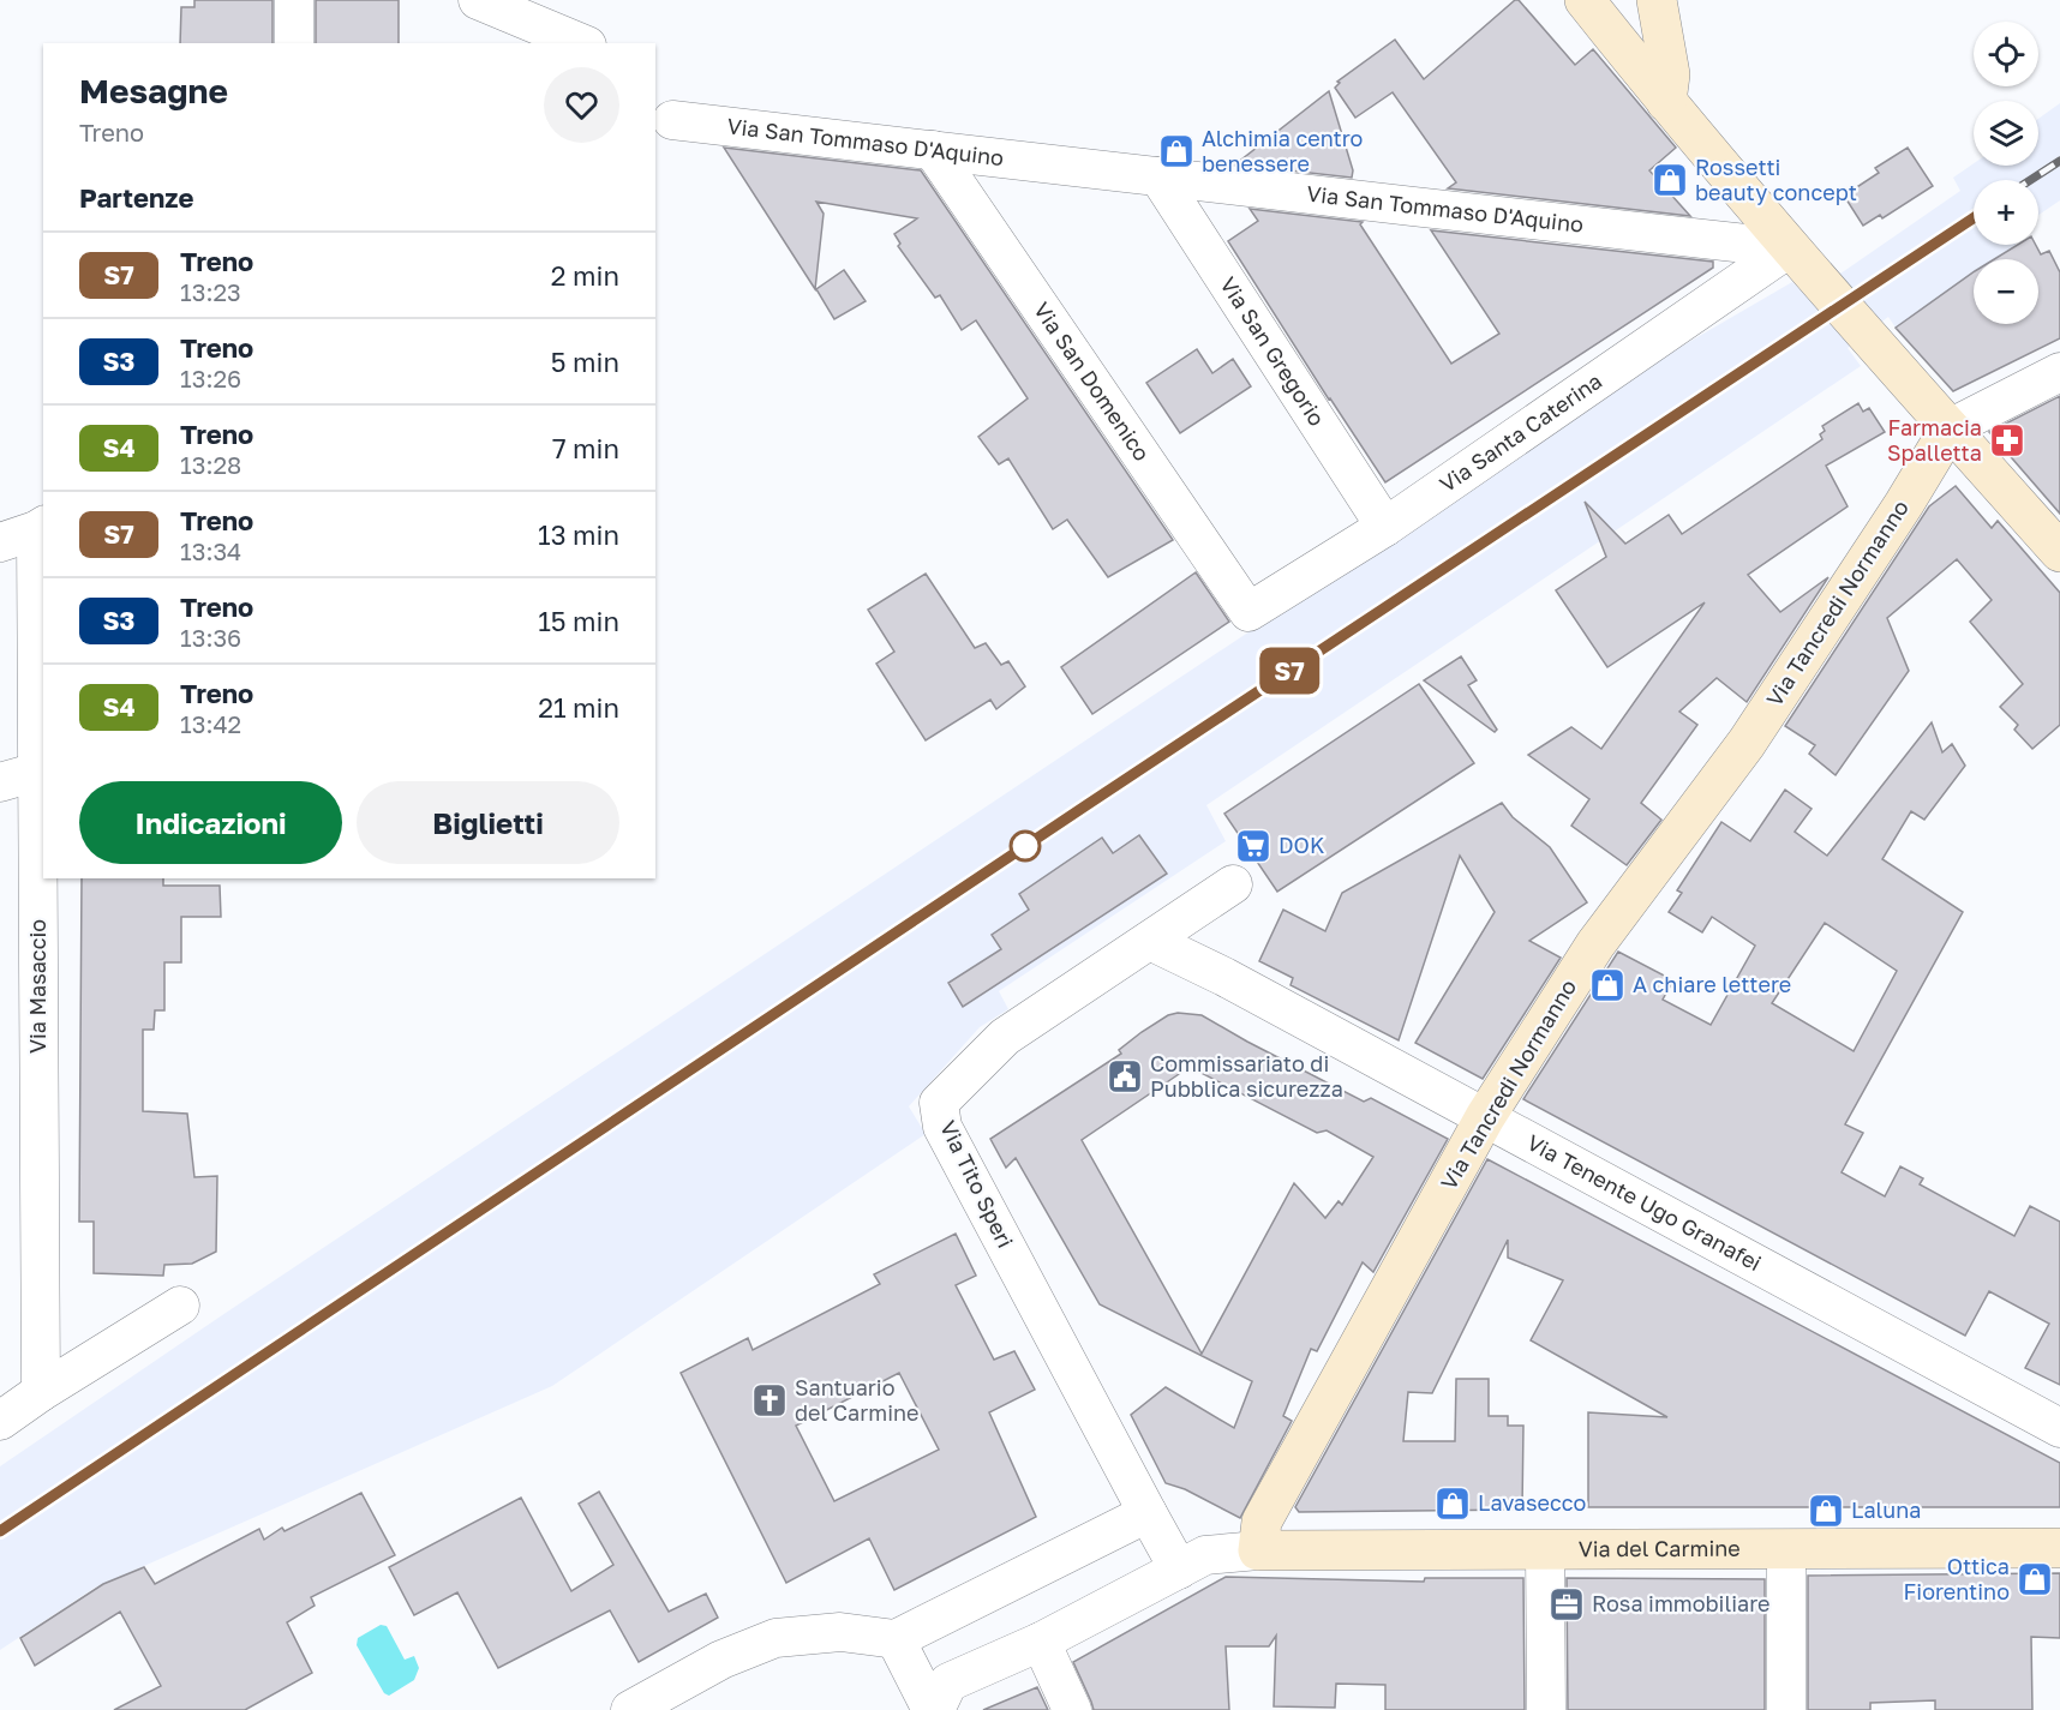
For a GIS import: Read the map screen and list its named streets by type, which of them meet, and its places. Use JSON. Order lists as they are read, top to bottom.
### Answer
{
  "streets": {
    "main road": ["Via Tancredi Normanno", "Via del Carmine"],
    "street": [
      "Via San Tommaso D'Aquino",
      "Via San Gregorio",
      "Via San Domenico",
      "Via Santa Caterina",
      "Via Masaccio",
      "Via Tito Speri",
      "Via Tenente Ugo Granafei"
    ]
  },
  "crossings": [
    ["Via San Tommaso D'Aquino", "Via San Gregorio"],
    ["Via San Tommaso D'Aquino", "Via San Domenico"],
    ["Via San Tommaso D'Aquino", "Via Santa Caterina"],
    ["Via San Gregorio", "Via Santa Caterina"],
    ["Via San Domenico", "Via Santa Caterina"],
    ["Via Tancredi Normanno", "Via Tenente Ugo Granafei"],
    ["Via Tancredi Normanno", "Via del Carmine"],
    ["Via Tito Speri", "Via Tenente Ugo Granafei"]
  ],
  "places": {
    "shop": [
      "Alchimia centro benessere",
      "Rossetti beauty concept",
      "A chiare lettere",
      "Lavasecco",
      "Laluna",
      "Ottica Fiorentino"
    ],
    "pharmacy": ["Farmacia Spalletta"],
    "supermarket": ["DOK"],
    "public building": ["Commissariato di Pubblica sicurezza"],
    "church": ["Santuario del Carmine"],
    "office": ["Rosa immobiliare"]
  },
  "page": {
    "on_map": "S7",
    "map_buttons": ["+", "−"],
    "heading": [
      ["Mesagne", "Treno"],
      "Partenze"
    ],
    "list": [
      {
        "mark": "S7",
        "name": "Treno",
        "note": "13:23",
        "value": "2 min"
      },
      {
        "mark": "S3",
        "name": "Treno",
        "note": "13:26",
        "value": "5 min"
      },
      {
        "mark": "S4",
        "name": "Treno",
        "note": "13:28",
        "value": "7 min"
      },
      {
        "mark": "S7",
        "name": "Treno",
        "note": "13:34",
        "value": "13 min"
      },
      {
        "mark": "S3",
        "name": "Treno",
        "note": "13:36",
        "value": "15 min"
      },
      {
        "mark": "S4",
        "name": "Treno",
        "note": "13:42",
        "value": "21 min"
      }
    ],
    "buttons": ["Indicazioni", "Biglietti"]
  }
}
